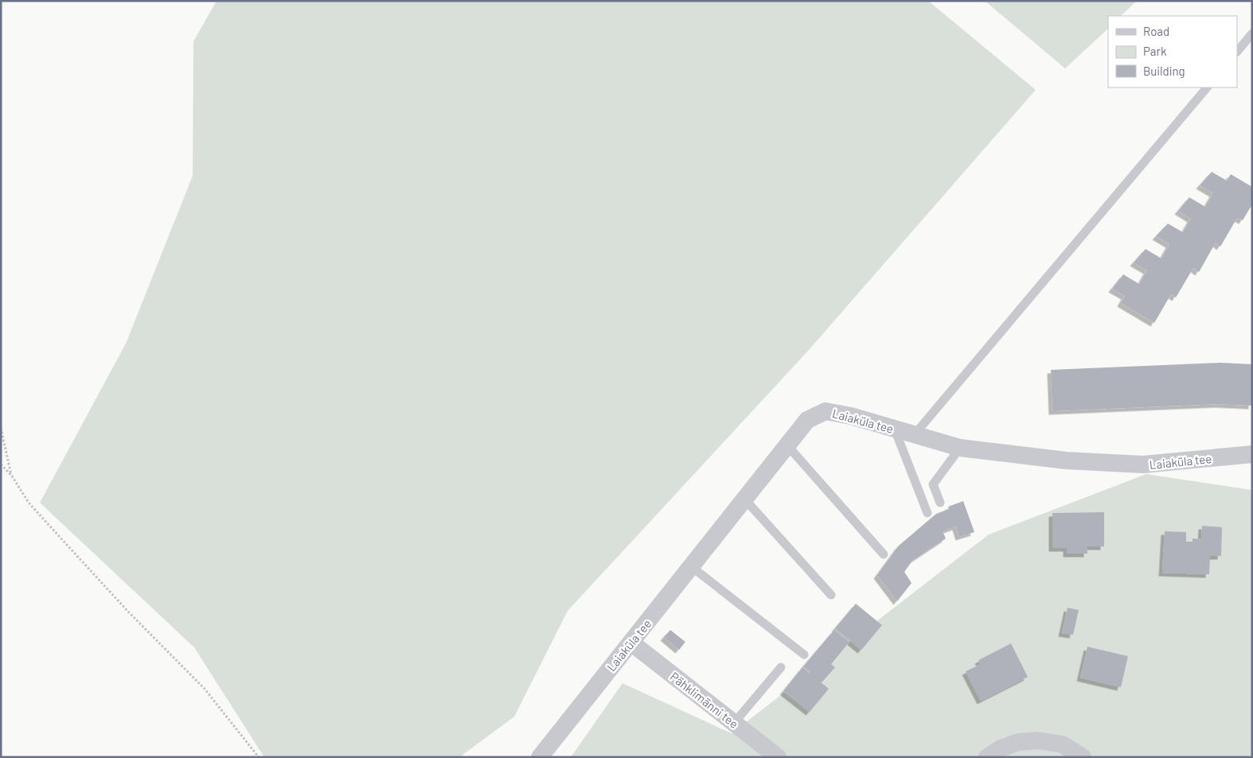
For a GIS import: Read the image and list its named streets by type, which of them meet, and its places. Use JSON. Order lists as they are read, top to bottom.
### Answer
{
  "streets": {
    "street": ["Laiaküla tee", "Pähklimänni tee"]
  },
  "crossings": [
    ["Laiaküla tee", "Pähklimänni tee"]
  ],
  "legend": ["Road", "Park", "Building"]
}
